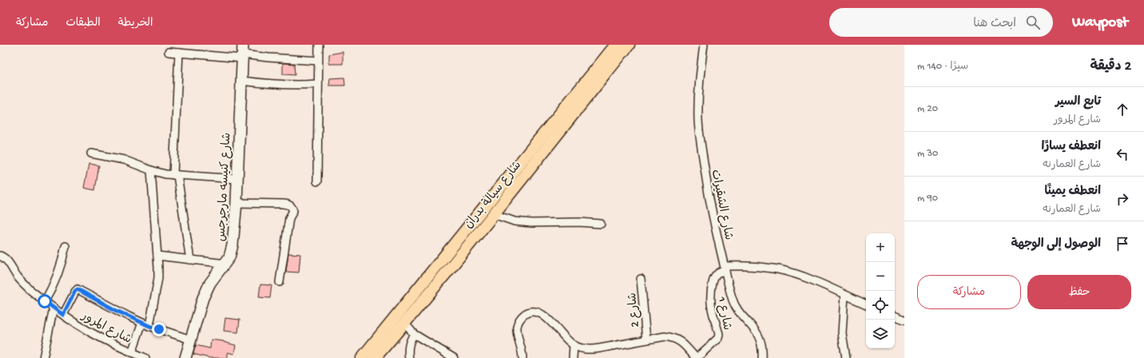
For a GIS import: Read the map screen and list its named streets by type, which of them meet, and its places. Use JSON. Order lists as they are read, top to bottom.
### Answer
{
  "streets": {
    "main road": ["شارع سيالة بدران"],
    "street": [
      "شارع كنيسه مارجرجس",
      "شارع الشقيرات",
      "شارع 2",
      "شارع 1",
      "شارع المرور"
    ]
  },
  "crossings": [
    ["شارع الشقيرات", "شارع 1"]
  ],
  "page": {
    "header": "Waypost",
    "search": "ابحث هنا",
    "nav": ["الخريطة", "الطبقات", "مشاركة"],
    "heading": ["2 دقيقة", "سيرًا · 140 m"],
    "list": [
      ["تابع السير", "شارع المرور", "20 m"],
      ["انعطف يسارًا", "شارع العمارنه", "30 m"],
      ["انعطف يمينًا", "شارع العمارنه", "90 m"],
      "الوصول إلى الوجهة"
    ],
    "map_buttons": ["+", "−"],
    "buttons": ["حفظ", "مشاركة"]
  }
}
